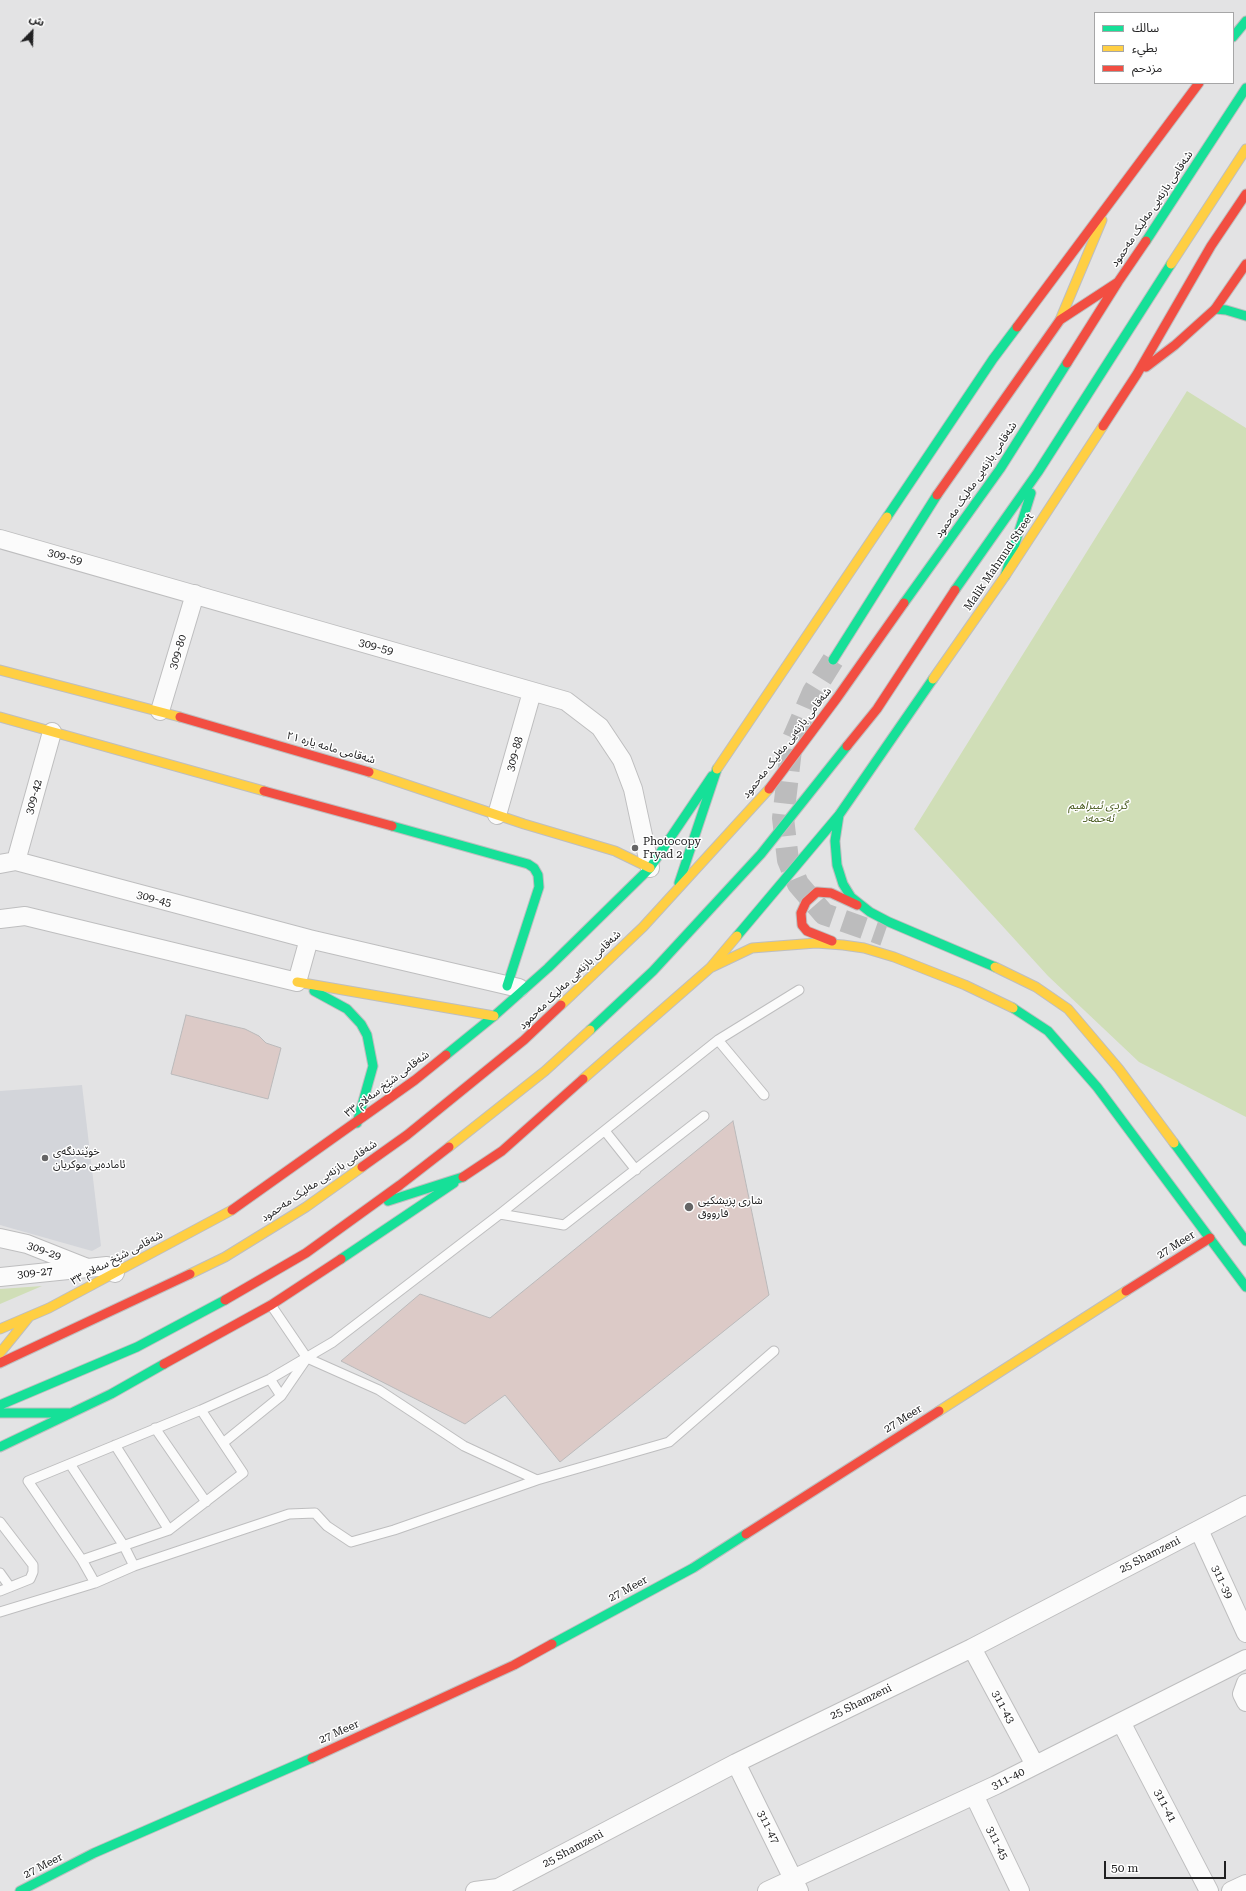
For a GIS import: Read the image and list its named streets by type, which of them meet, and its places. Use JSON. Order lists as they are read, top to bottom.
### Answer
{
  "streets": {
    "main road": [
      "شەقامی بازنەیی مەلیک مەحمود",
      "Malik Mahmud Street",
      "شەقامی مامە یارە ٢١",
      "شەقامی شێخ سەلام ٣٣",
      "27 Meer"
    ],
    "street": [
      "309-59",
      "309-80",
      "309-88",
      "309-42",
      "309-45",
      "309-29",
      "309-27",
      "25 Shamzeni",
      "311-39",
      "311-43",
      "311-40",
      "311-41",
      "311-47",
      "311-45"
    ]
  },
  "crossings": [
    ["309-59", "309-80"],
    ["309-59", "شەقامی مامە یارە ٢١"],
    ["309-59", "309-88"],
    ["309-59", "شەقامی شێخ سەلام ٣٣"],
    ["309-80", "شەقامی مامە یارە ٢١"],
    ["شەقامی مامە یارە ٢١", "309-88"],
    ["شەقامی مامە یارە ٢١", "شەقامی شێخ سەلام ٣٣"],
    ["309-42", "309-45"],
    ["309-45", "شەقامی شێخ سەلام ٣٣"],
    ["شەقامی شێخ سەلام ٣٣", "309-27"],
    ["309-29", "309-27"],
    ["25 Shamzeni", "311-39"],
    ["25 Shamzeni", "311-43"],
    ["25 Shamzeni", "311-47"],
    ["311-43", "311-40"],
    ["311-40", "311-41"],
    ["311-40", "311-47"],
    ["311-40", "311-45"]
  ],
  "parks": ["گردی ئیبراھیم ئەحمەد"],
  "places": ["Photocopy Fryad 2", "خوێندنگەی ئامادەیی موکریان", "شاری پزیشکیی فارووق"],
  "legend": ["سالك", "بطيء", "مزدحم"],
  "scale_bar": "50 m",
  "north": "top right"
}
